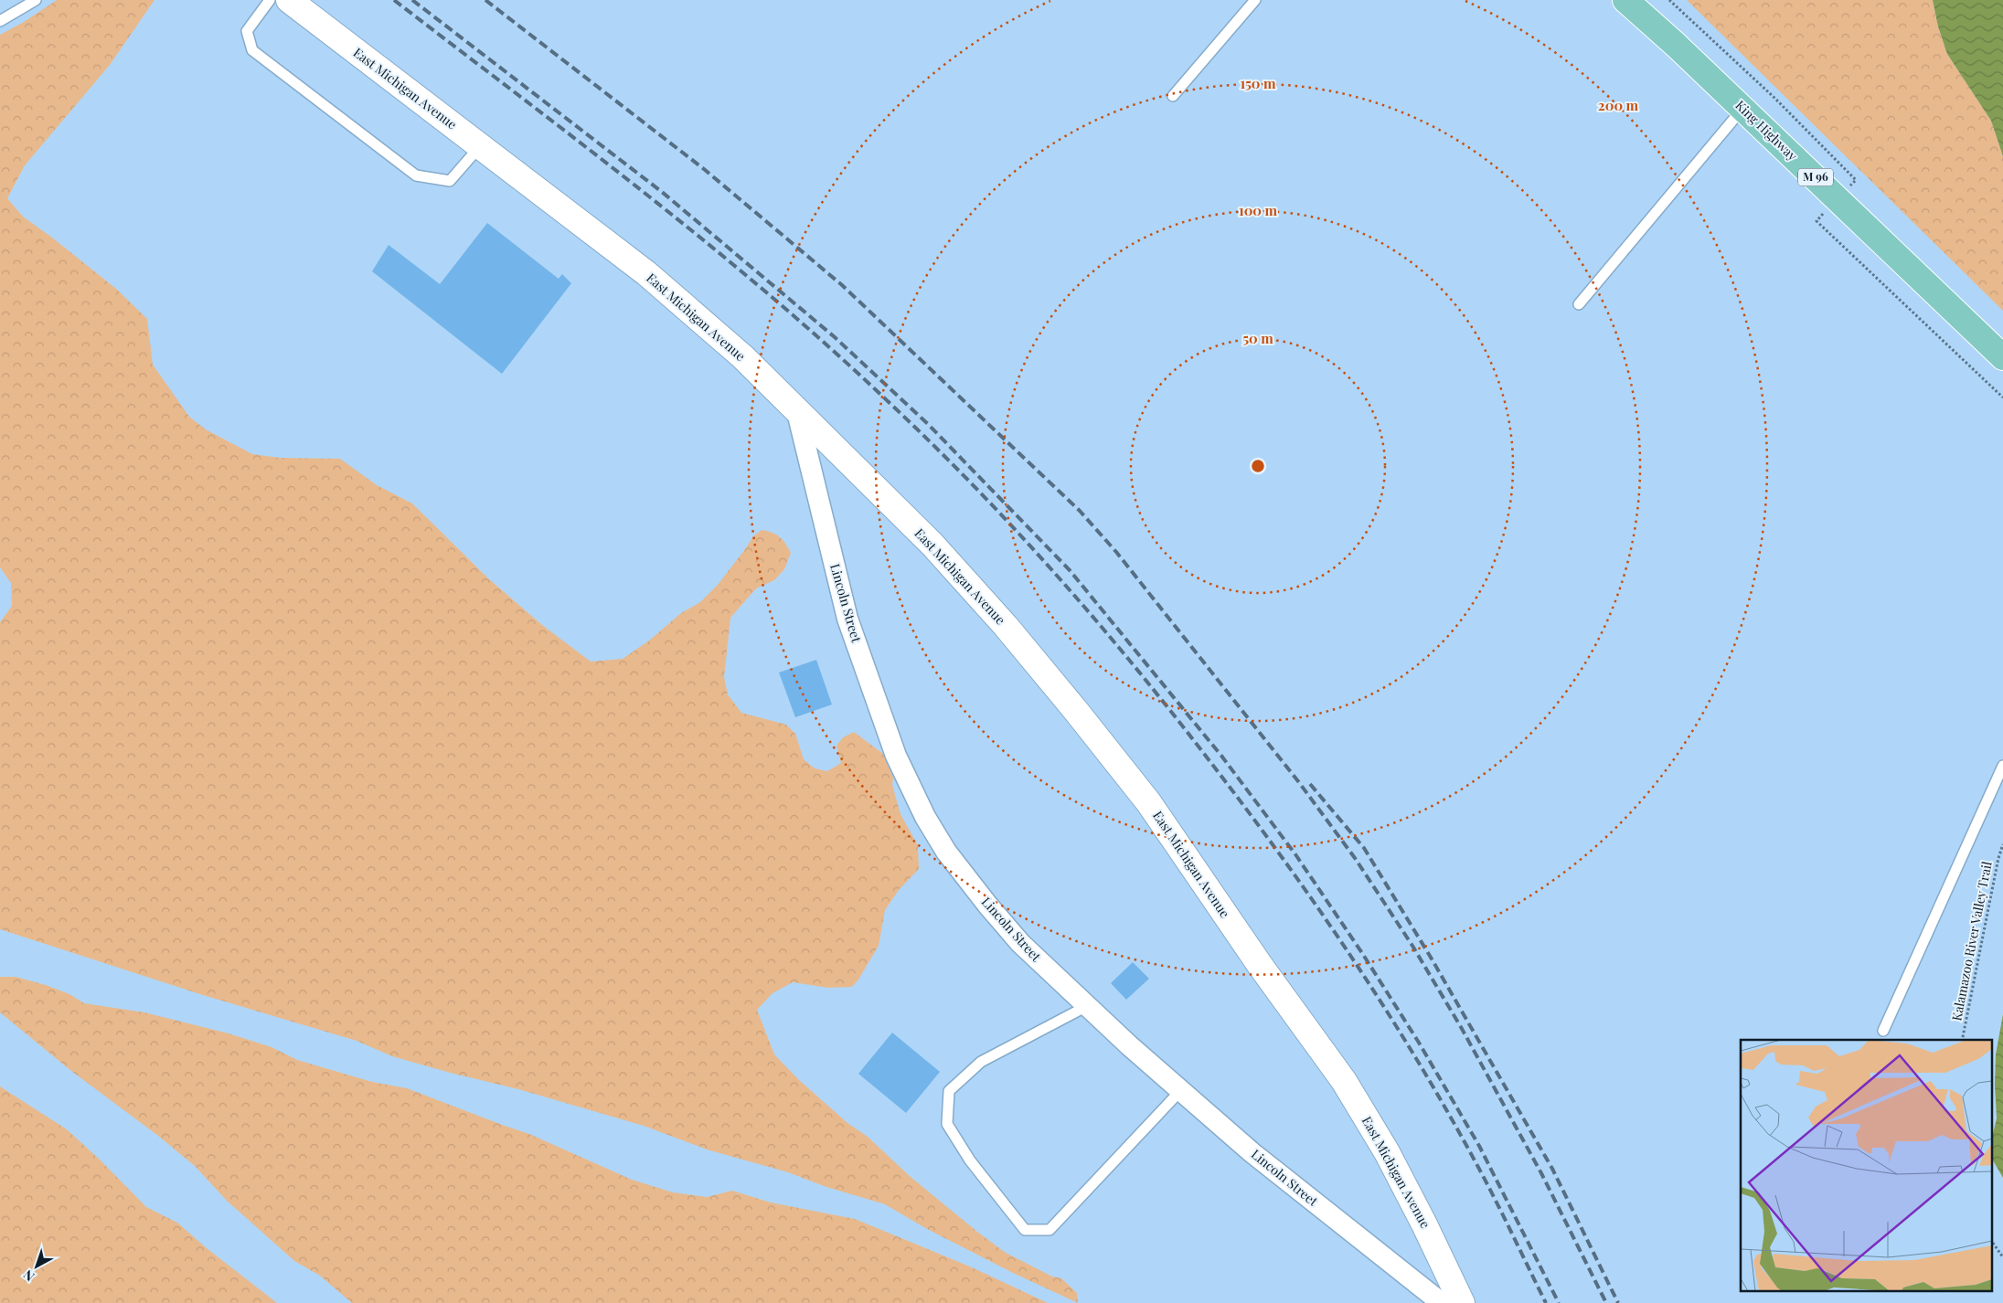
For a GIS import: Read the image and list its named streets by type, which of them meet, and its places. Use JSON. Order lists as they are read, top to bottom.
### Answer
{
  "streets": {
    "main road": ["King Highway", "M 96"],
    "street": ["East Michigan Avenue", "Lincoln Street"],
    "path": ["Kalamazoo River Valley Trail"]
  },
  "crossings": [
    ["East Michigan Avenue", "Lincoln Street"]
  ],
  "north": "bottom left",
  "rings": [
    "150 m",
    "200 m",
    "100 m",
    "50 m"
  ]
}
